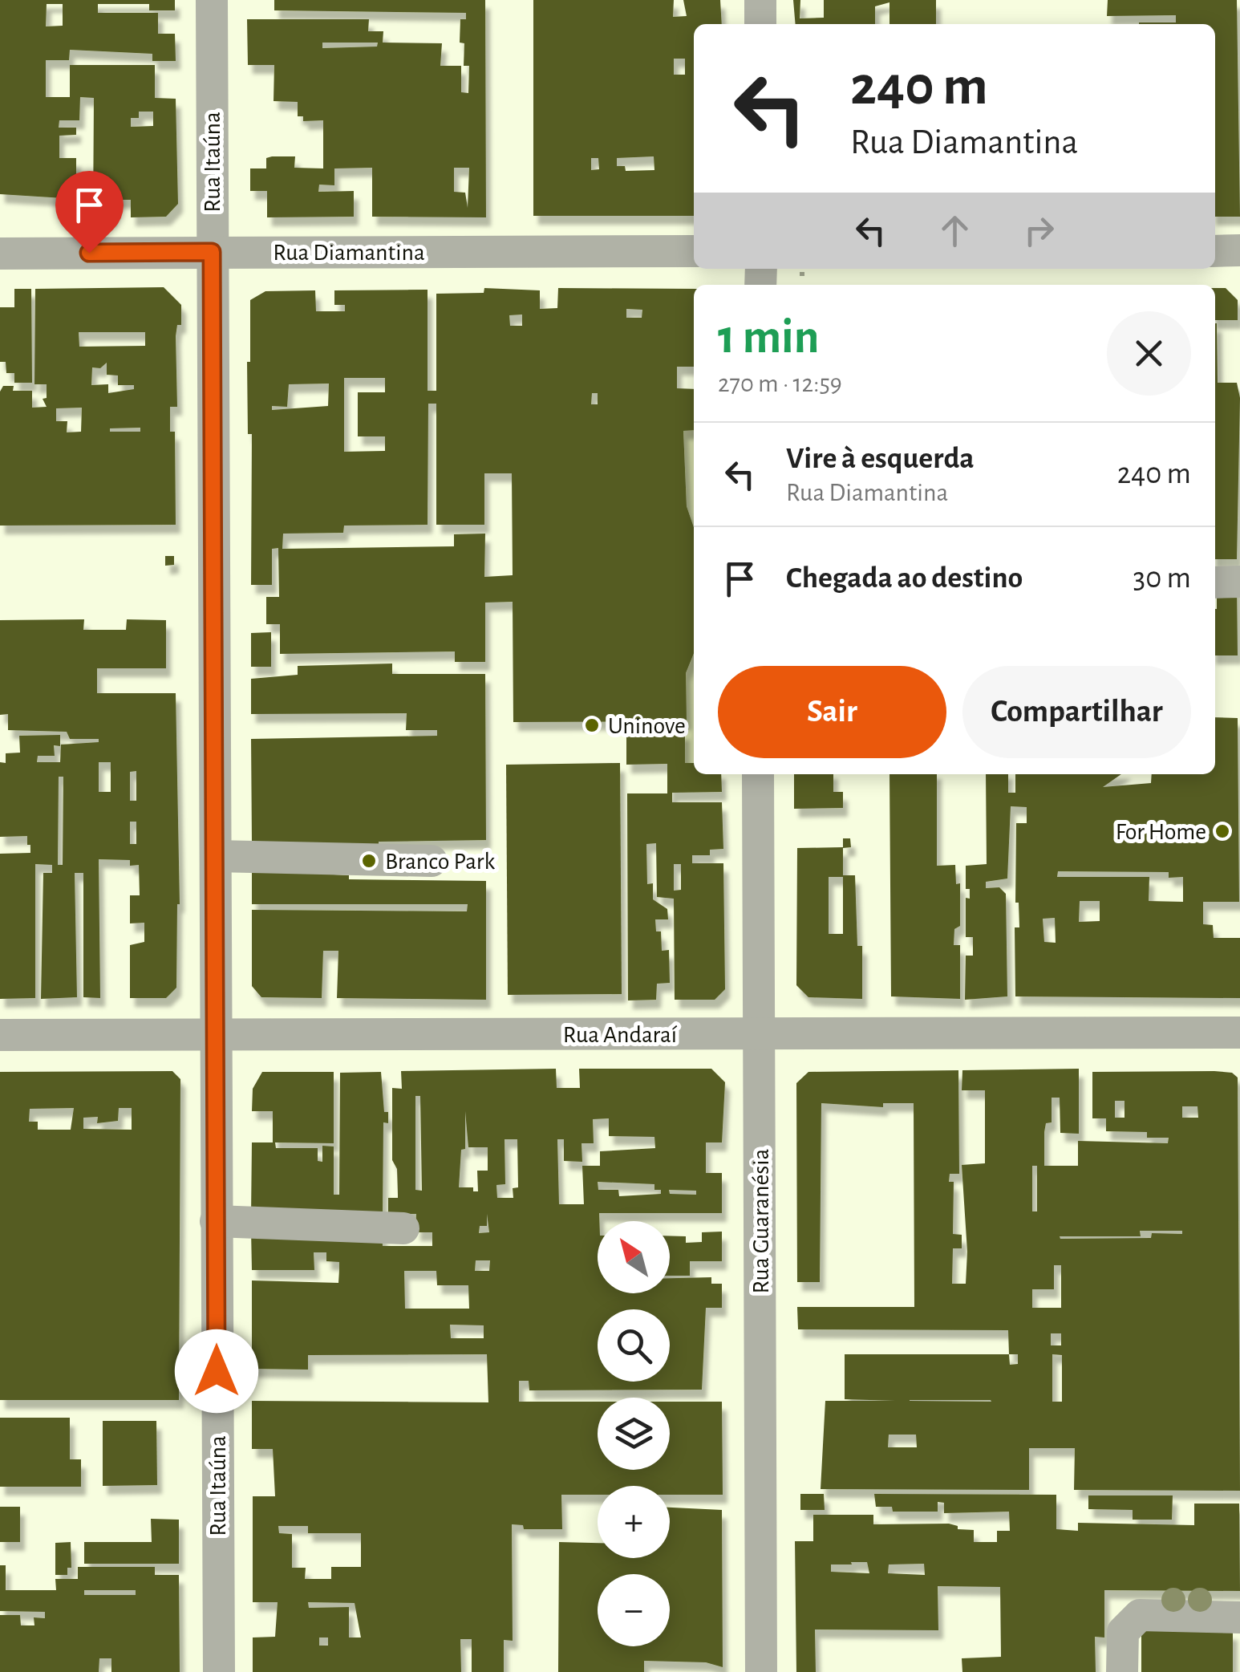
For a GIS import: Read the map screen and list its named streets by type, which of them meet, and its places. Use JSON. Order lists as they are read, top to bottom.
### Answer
{
  "streets": {
    "street": [
      "Rua Itaúna",
      "Rua Diamantina",
      "Rua Andaraí",
      "Rua Guaranésia"
    ]
  },
  "crossings": [
    ["Rua Itaúna", "Rua Diamantina"],
    ["Rua Itaúna", "Rua Andaraí"],
    ["Rua Andaraí", "Rua Guaranésia"]
  ],
  "places": ["Uninove", "For Home", "Branco Park"],
  "north": "top left",
  "page": {
    "turn": ["240 m", "Rua Diamantina"],
    "heading": ["1 min", "270 m · 12:59"],
    "list": [
      {
        "name": "Vire à esquerda",
        "note": "Rua Diamantina",
        "value": "240 m"
      },
      {
        "name": "Chegada ao destino",
        "value": "30 m"
      }
    ],
    "buttons": ["Sair", "Compartilhar"],
    "map_buttons": ["+", "−"]
  }
}
